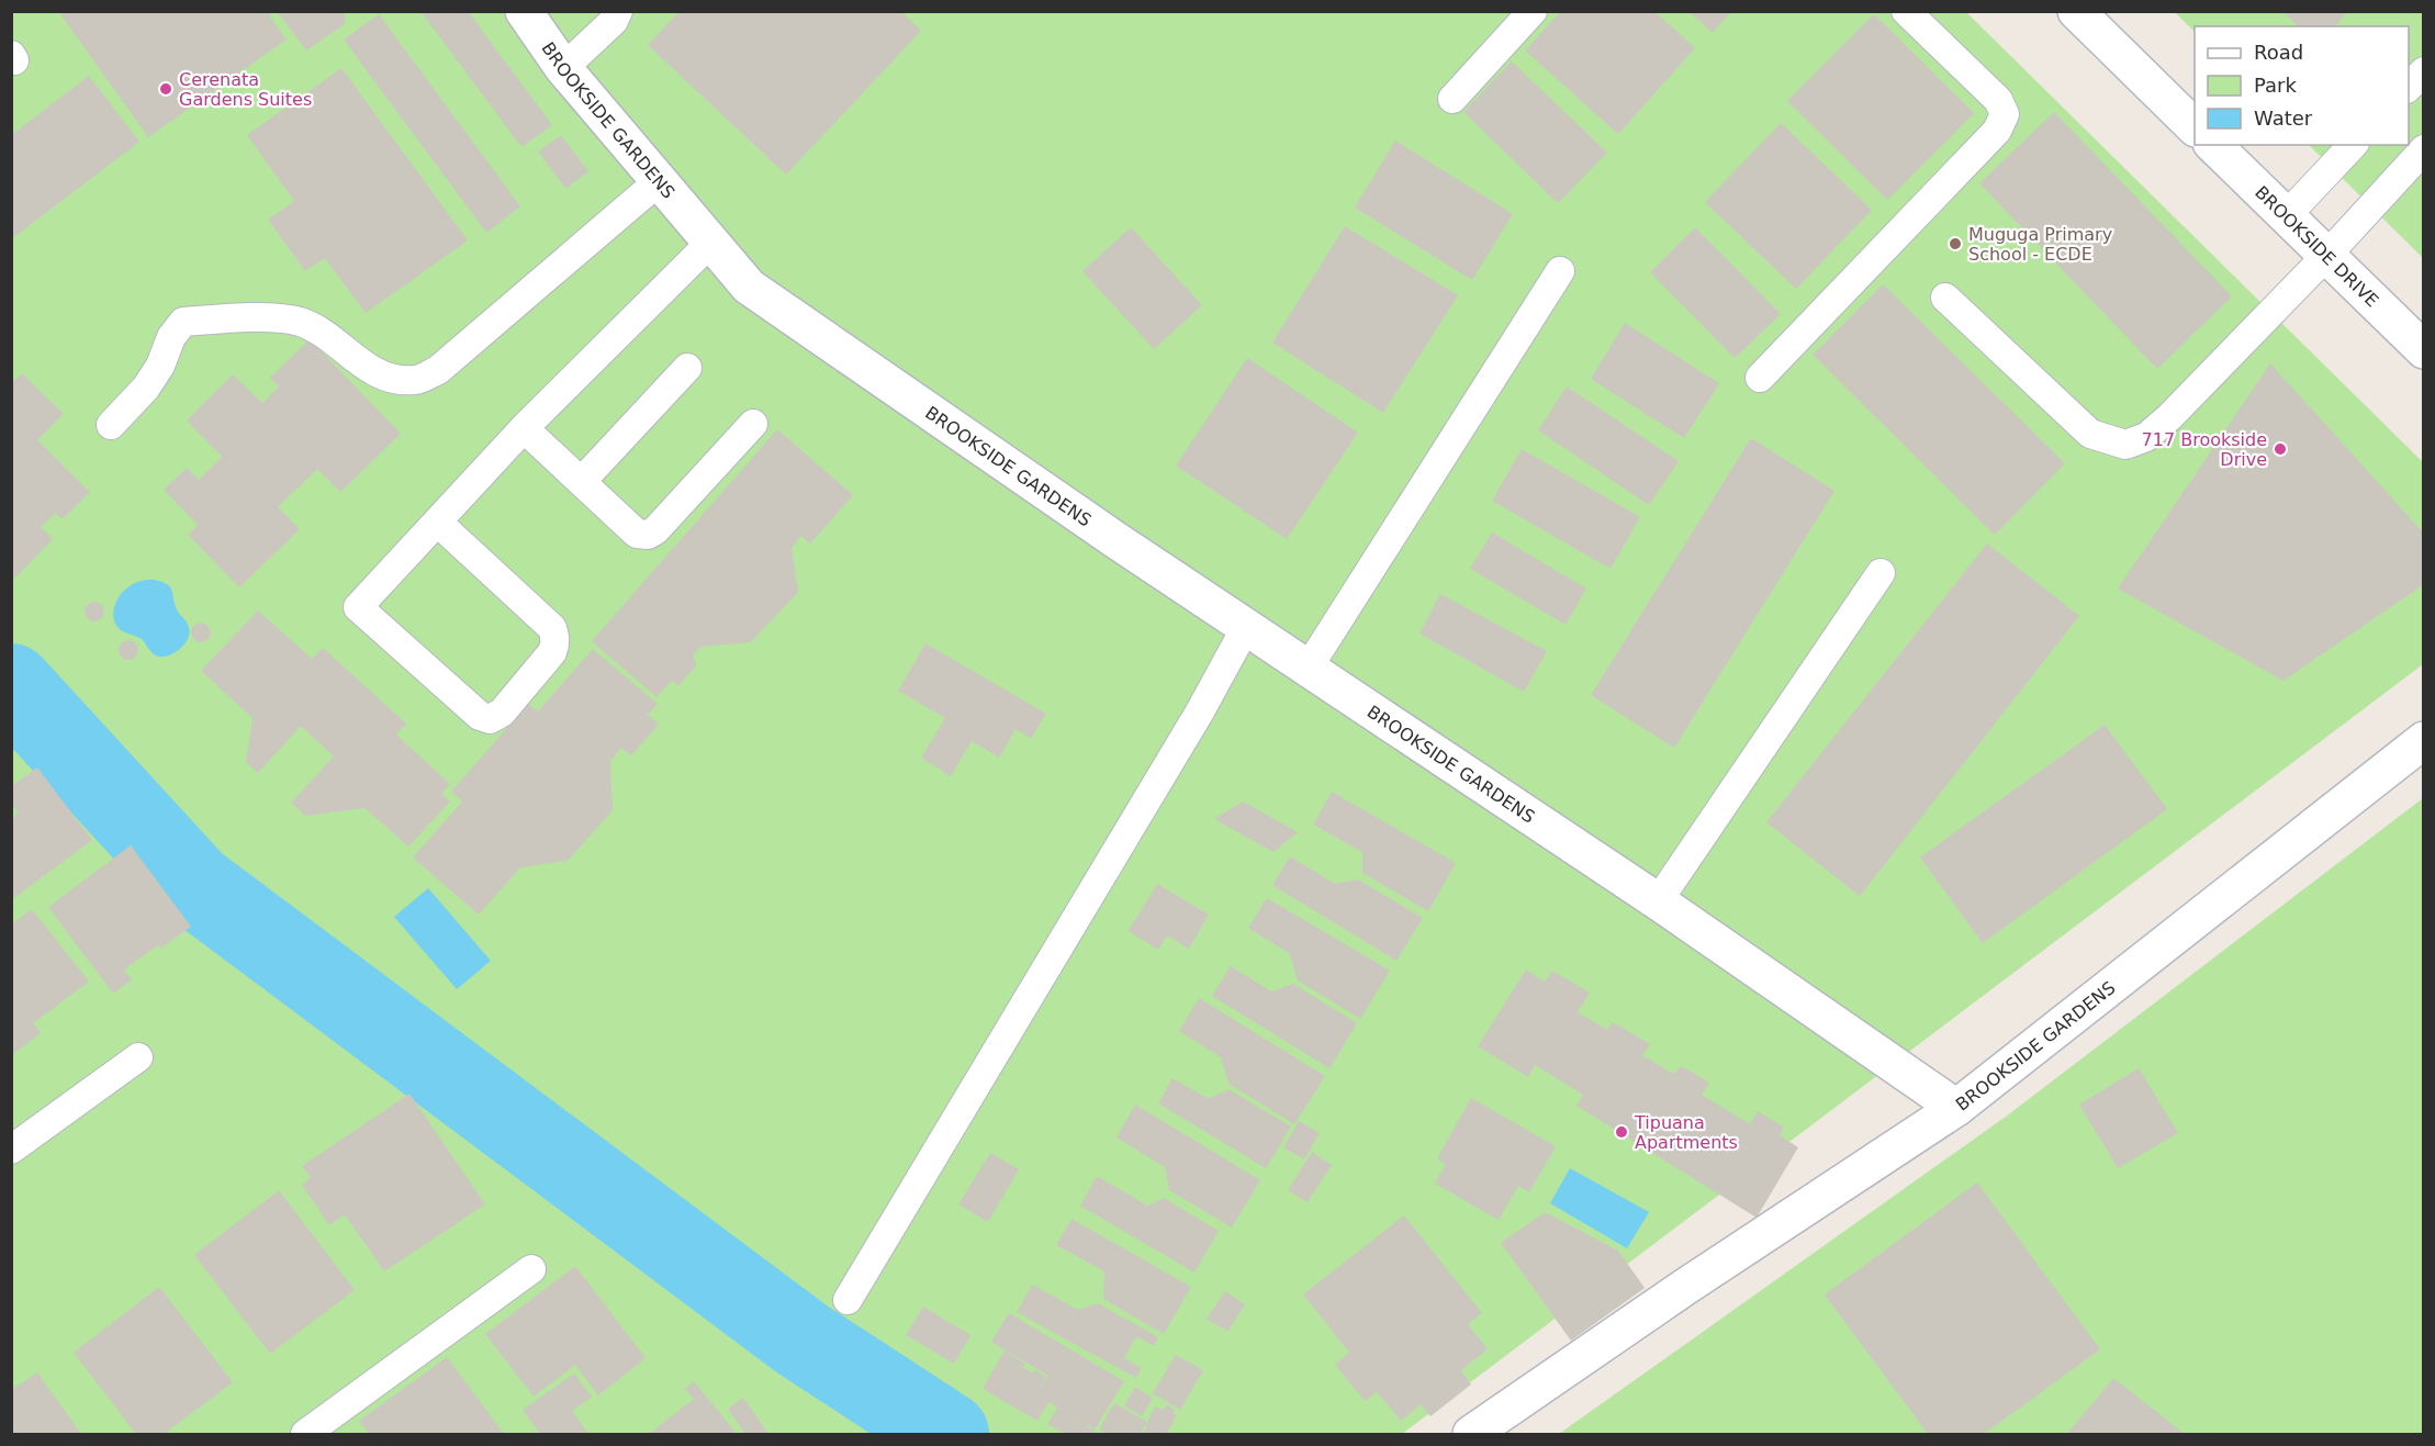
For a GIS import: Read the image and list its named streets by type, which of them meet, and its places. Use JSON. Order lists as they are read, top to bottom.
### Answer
{
  "streets": {
    "street": ["BROOKSIDE GARDENS", "BROOKSIDE DRIVE"]
  },
  "places": [
    "Cerenata Gardens Suites",
    "Muguga Primary School - ECDE",
    "717 Brookside Drive",
    "Tipuana Apartments"
  ],
  "legend": ["Road", "Park", "Water"]
}
